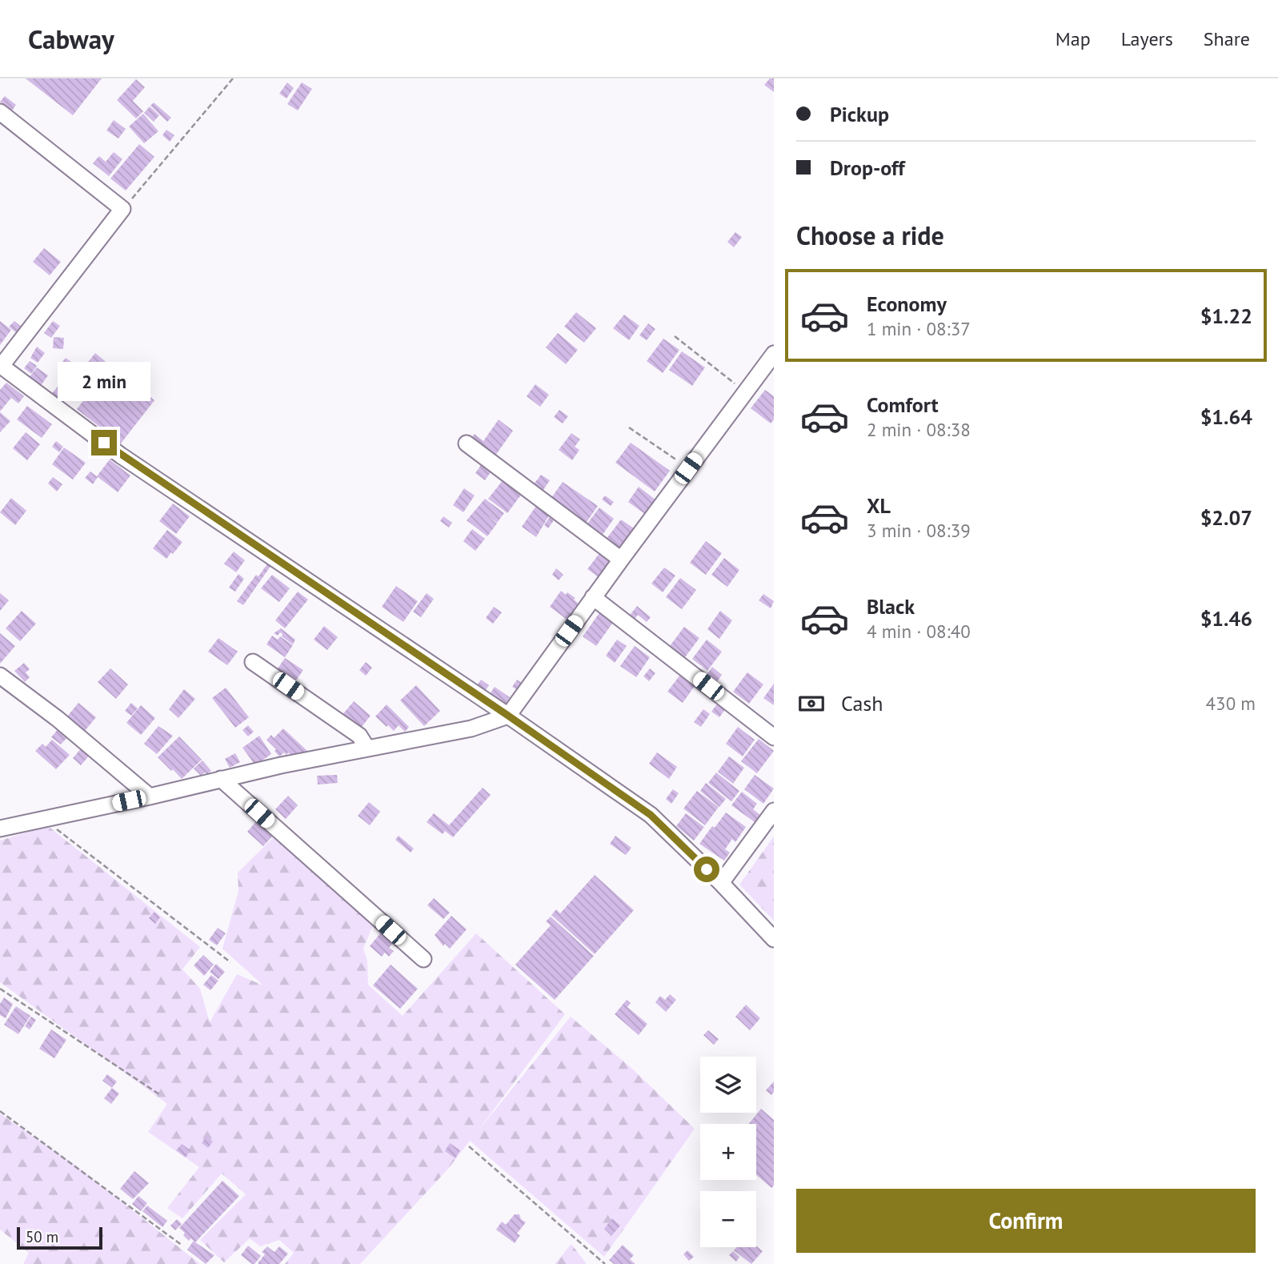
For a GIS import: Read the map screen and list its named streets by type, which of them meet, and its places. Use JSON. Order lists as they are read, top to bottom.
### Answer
{
  "scale_bar": "50 m",
  "page": {
    "header": "Cabway",
    "nav": ["Map", "Layers", "Share"],
    "banner": ["Pickup", "Drop-off"],
    "heading": "Choose a ride",
    "list": [
      {
        "name": "Economy",
        "note": "1 min · 08:37",
        "value": "$1.22"
      },
      {
        "name": "Comfort",
        "note": "2 min · 08:38",
        "value": "$1.64"
      },
      {
        "name": "XL",
        "note": "3 min · 08:39",
        "value": "$2.07"
      },
      {
        "name": "Black",
        "note": "4 min · 08:40",
        "value": "$1.46"
      }
    ],
    "bubble": "2 min",
    "pay": ["Cash", "430 m"],
    "map_buttons": ["+", "−"],
    "buttons": "Confirm",
    "scale": "50 m"
  }
}
